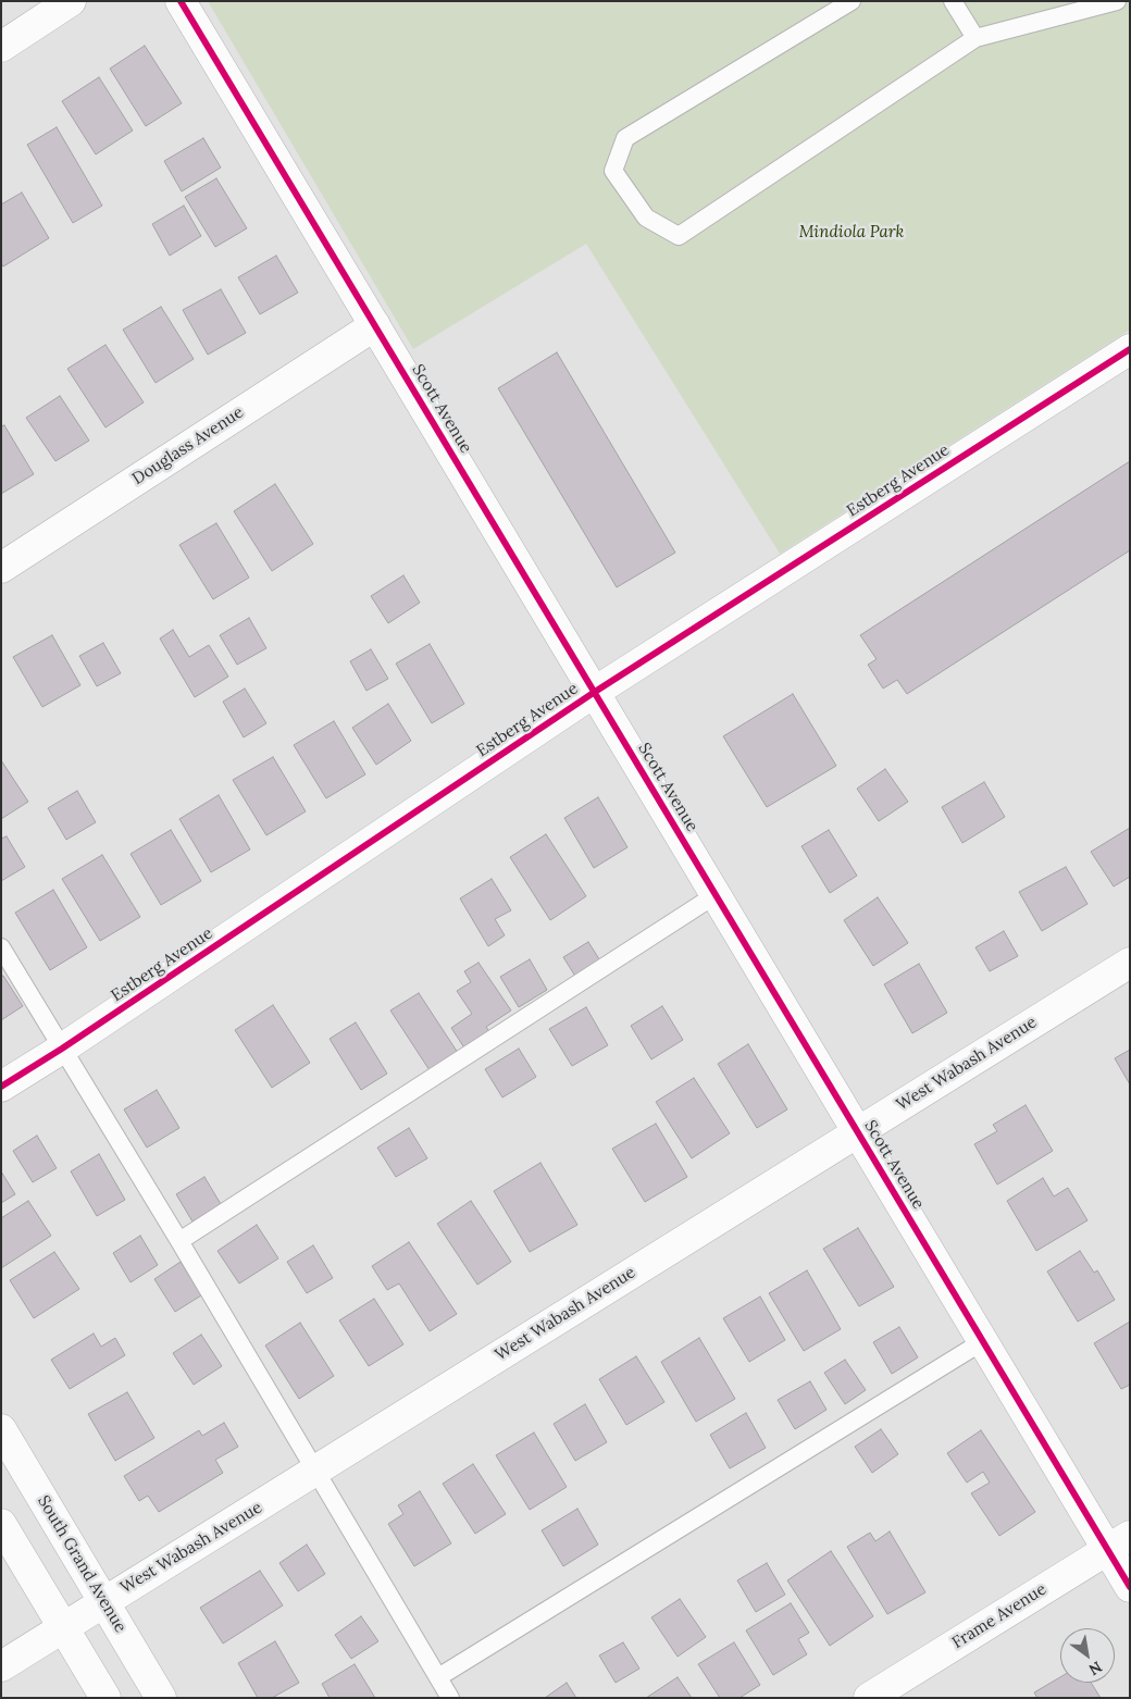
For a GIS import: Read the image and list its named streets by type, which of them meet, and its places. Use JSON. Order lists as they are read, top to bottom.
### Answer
{
  "streets": {
    "street": [
      "Scott Avenue",
      "Douglass Avenue",
      "Estberg Avenue",
      "West Wabash Avenue",
      "South Grand Avenue",
      "Frame Avenue"
    ]
  },
  "crossings": [
    ["Scott Avenue", "Douglass Avenue"],
    ["Scott Avenue", "Estberg Avenue"],
    ["Scott Avenue", "West Wabash Avenue"],
    ["Scott Avenue", "Frame Avenue"],
    ["West Wabash Avenue", "South Grand Avenue"]
  ],
  "parks": ["Mindiola Park"],
  "north": "bottom right"
}
